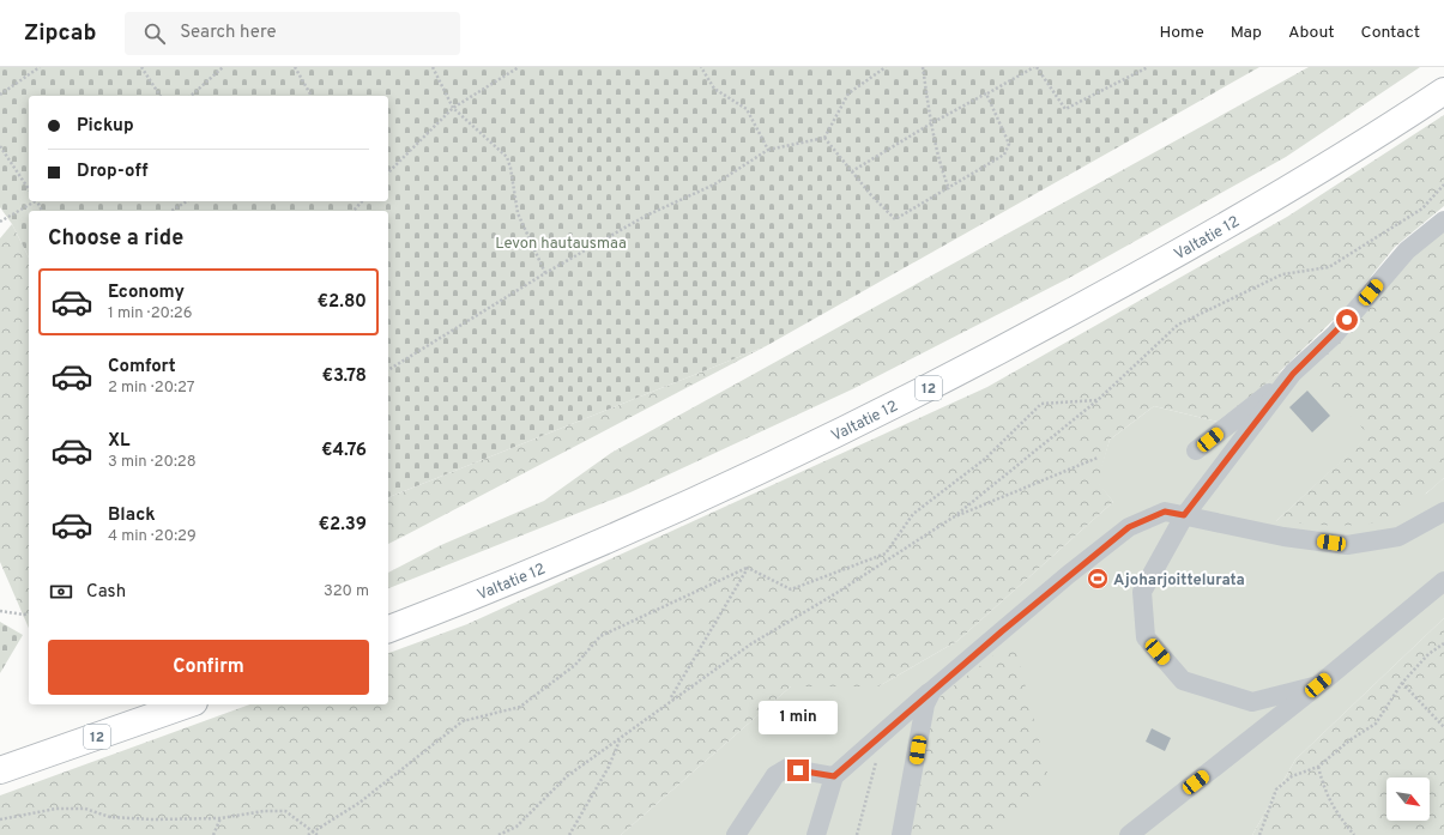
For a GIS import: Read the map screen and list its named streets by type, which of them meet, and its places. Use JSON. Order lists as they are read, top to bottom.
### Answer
{
  "streets": {
    "highway": ["Valtatie 12", "12"]
  },
  "parks": ["Levon hautausmaa"],
  "places": {
    "sports": ["Ajoharjoittelurata"]
  },
  "north": "bottom right",
  "page": {
    "header": "Zipcab",
    "search": "Search here",
    "nav": [
      "Home",
      "Map",
      "About",
      "Contact"
    ],
    "banner": ["Pickup", "Drop-off"],
    "heading": "Choose a ride",
    "list": [
      {
        "name": "Economy",
        "note": "1 min · 20:26",
        "value": "€2.80"
      },
      {
        "name": "Comfort",
        "note": "2 min · 20:27",
        "value": "€3.78"
      },
      {
        "name": "XL",
        "note": "3 min · 20:28",
        "value": "€4.76"
      },
      {
        "name": "Black",
        "note": "4 min · 20:29",
        "value": "€2.39"
      }
    ],
    "pay": ["Cash", "320 m"],
    "buttons": "Confirm",
    "bubble": "1 min"
  }
}
